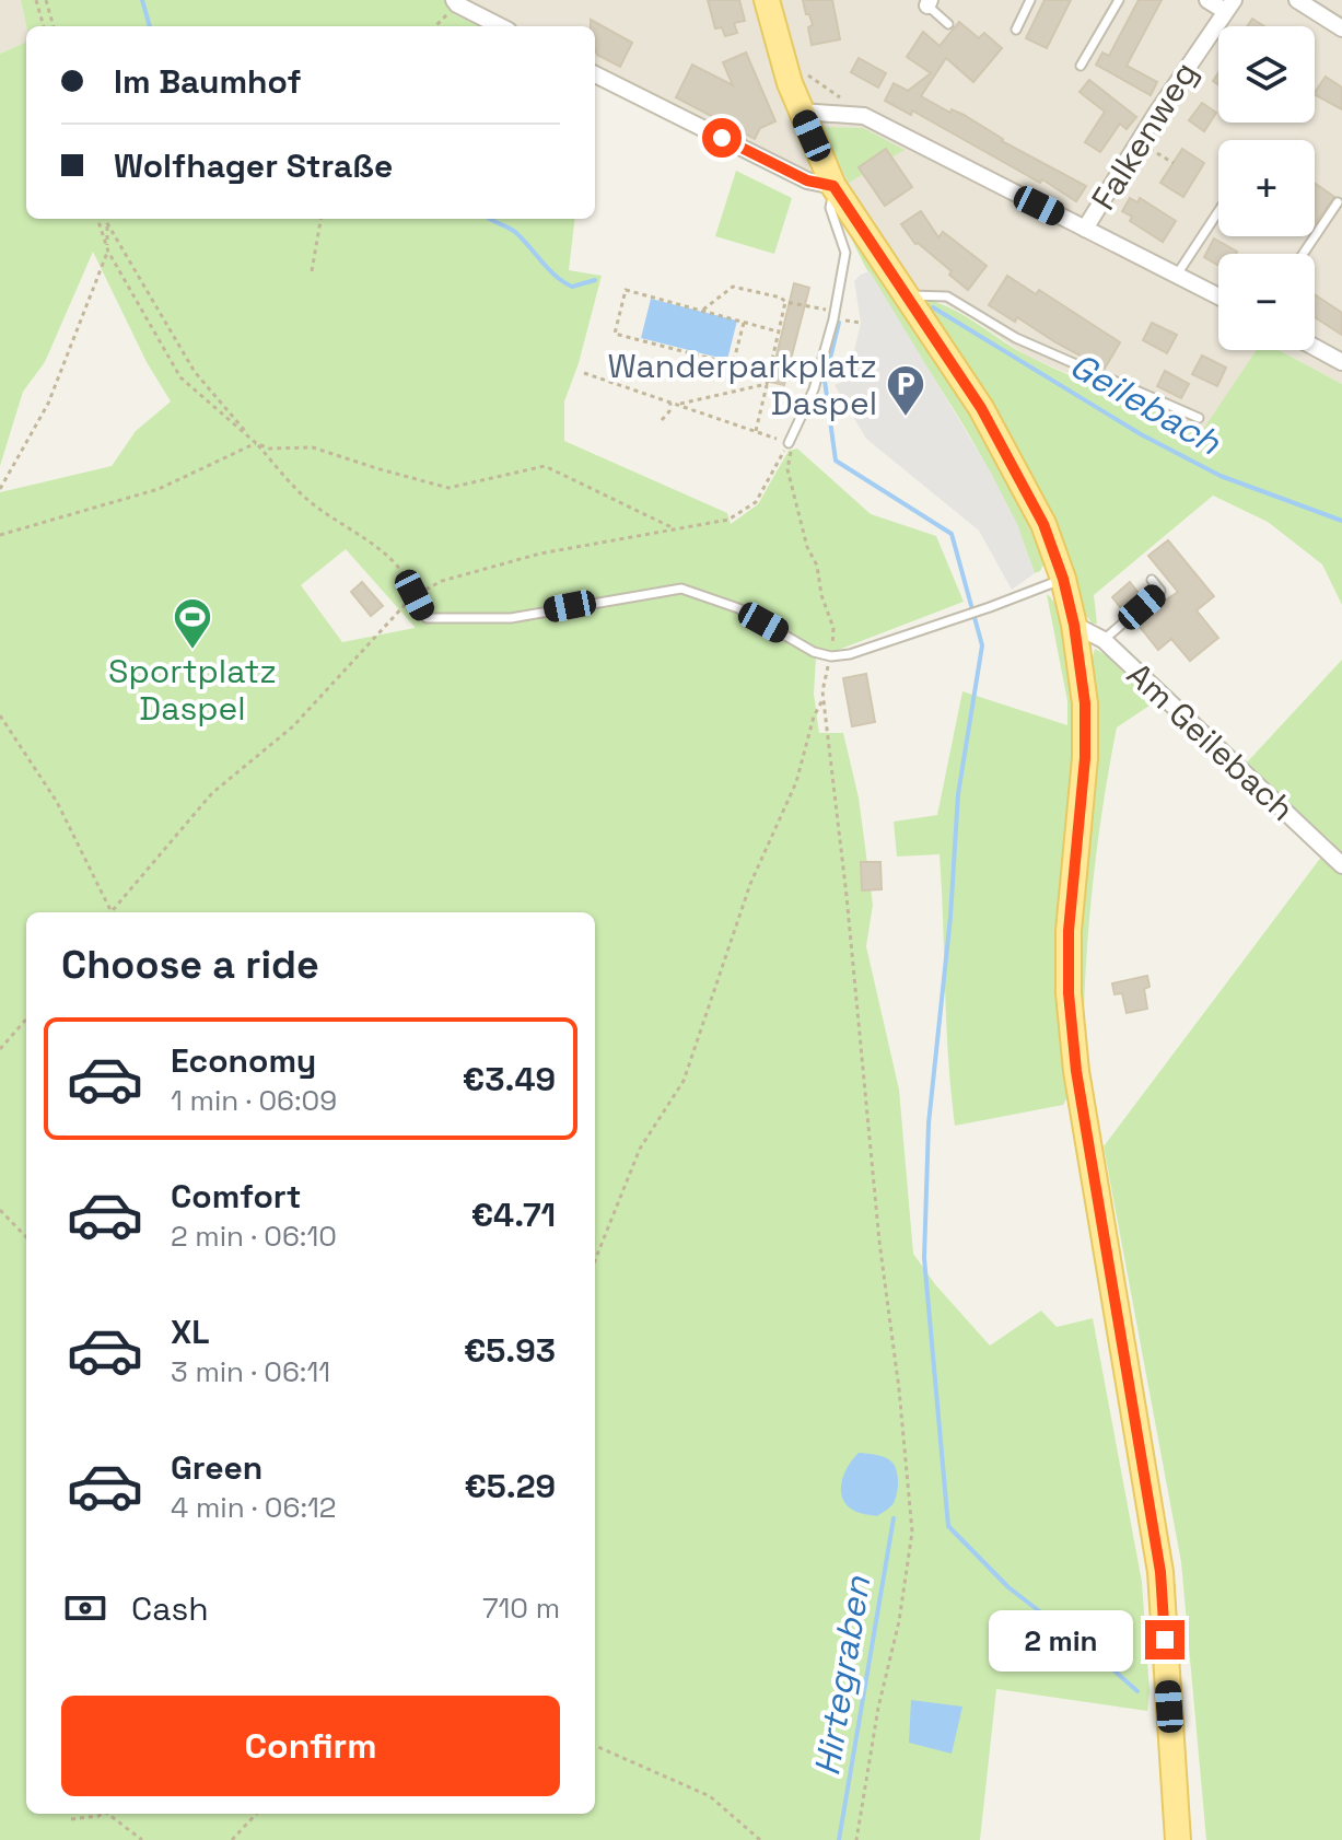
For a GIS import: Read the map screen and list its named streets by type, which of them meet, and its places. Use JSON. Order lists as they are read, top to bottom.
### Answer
{
  "streets": {
    "street": ["Falkenweg", "Am Geilebach"]
  },
  "water": ["Geilebach", "Hirtegraben"],
  "places": {
    "parking": ["Wanderparkplatz Daspel"],
    "sports": ["Sportplatz Daspel"]
  },
  "page": {
    "map_buttons": ["+", "−"],
    "banner": ["Im Baumhof", "Wolfhager Straße"],
    "heading": "Choose a ride",
    "list": [
      {
        "name": "Economy",
        "note": "1 min · 06:09",
        "value": "€3.49"
      },
      {
        "name": "Comfort",
        "note": "2 min · 06:10",
        "value": "€4.71"
      },
      {
        "name": "XL",
        "note": "3 min · 06:11",
        "value": "€5.93"
      },
      {
        "name": "Green",
        "note": "4 min · 06:12",
        "value": "€5.29"
      }
    ],
    "pay": ["Cash", "710 m"],
    "bubble": "2 min",
    "buttons": "Confirm"
  }
}
